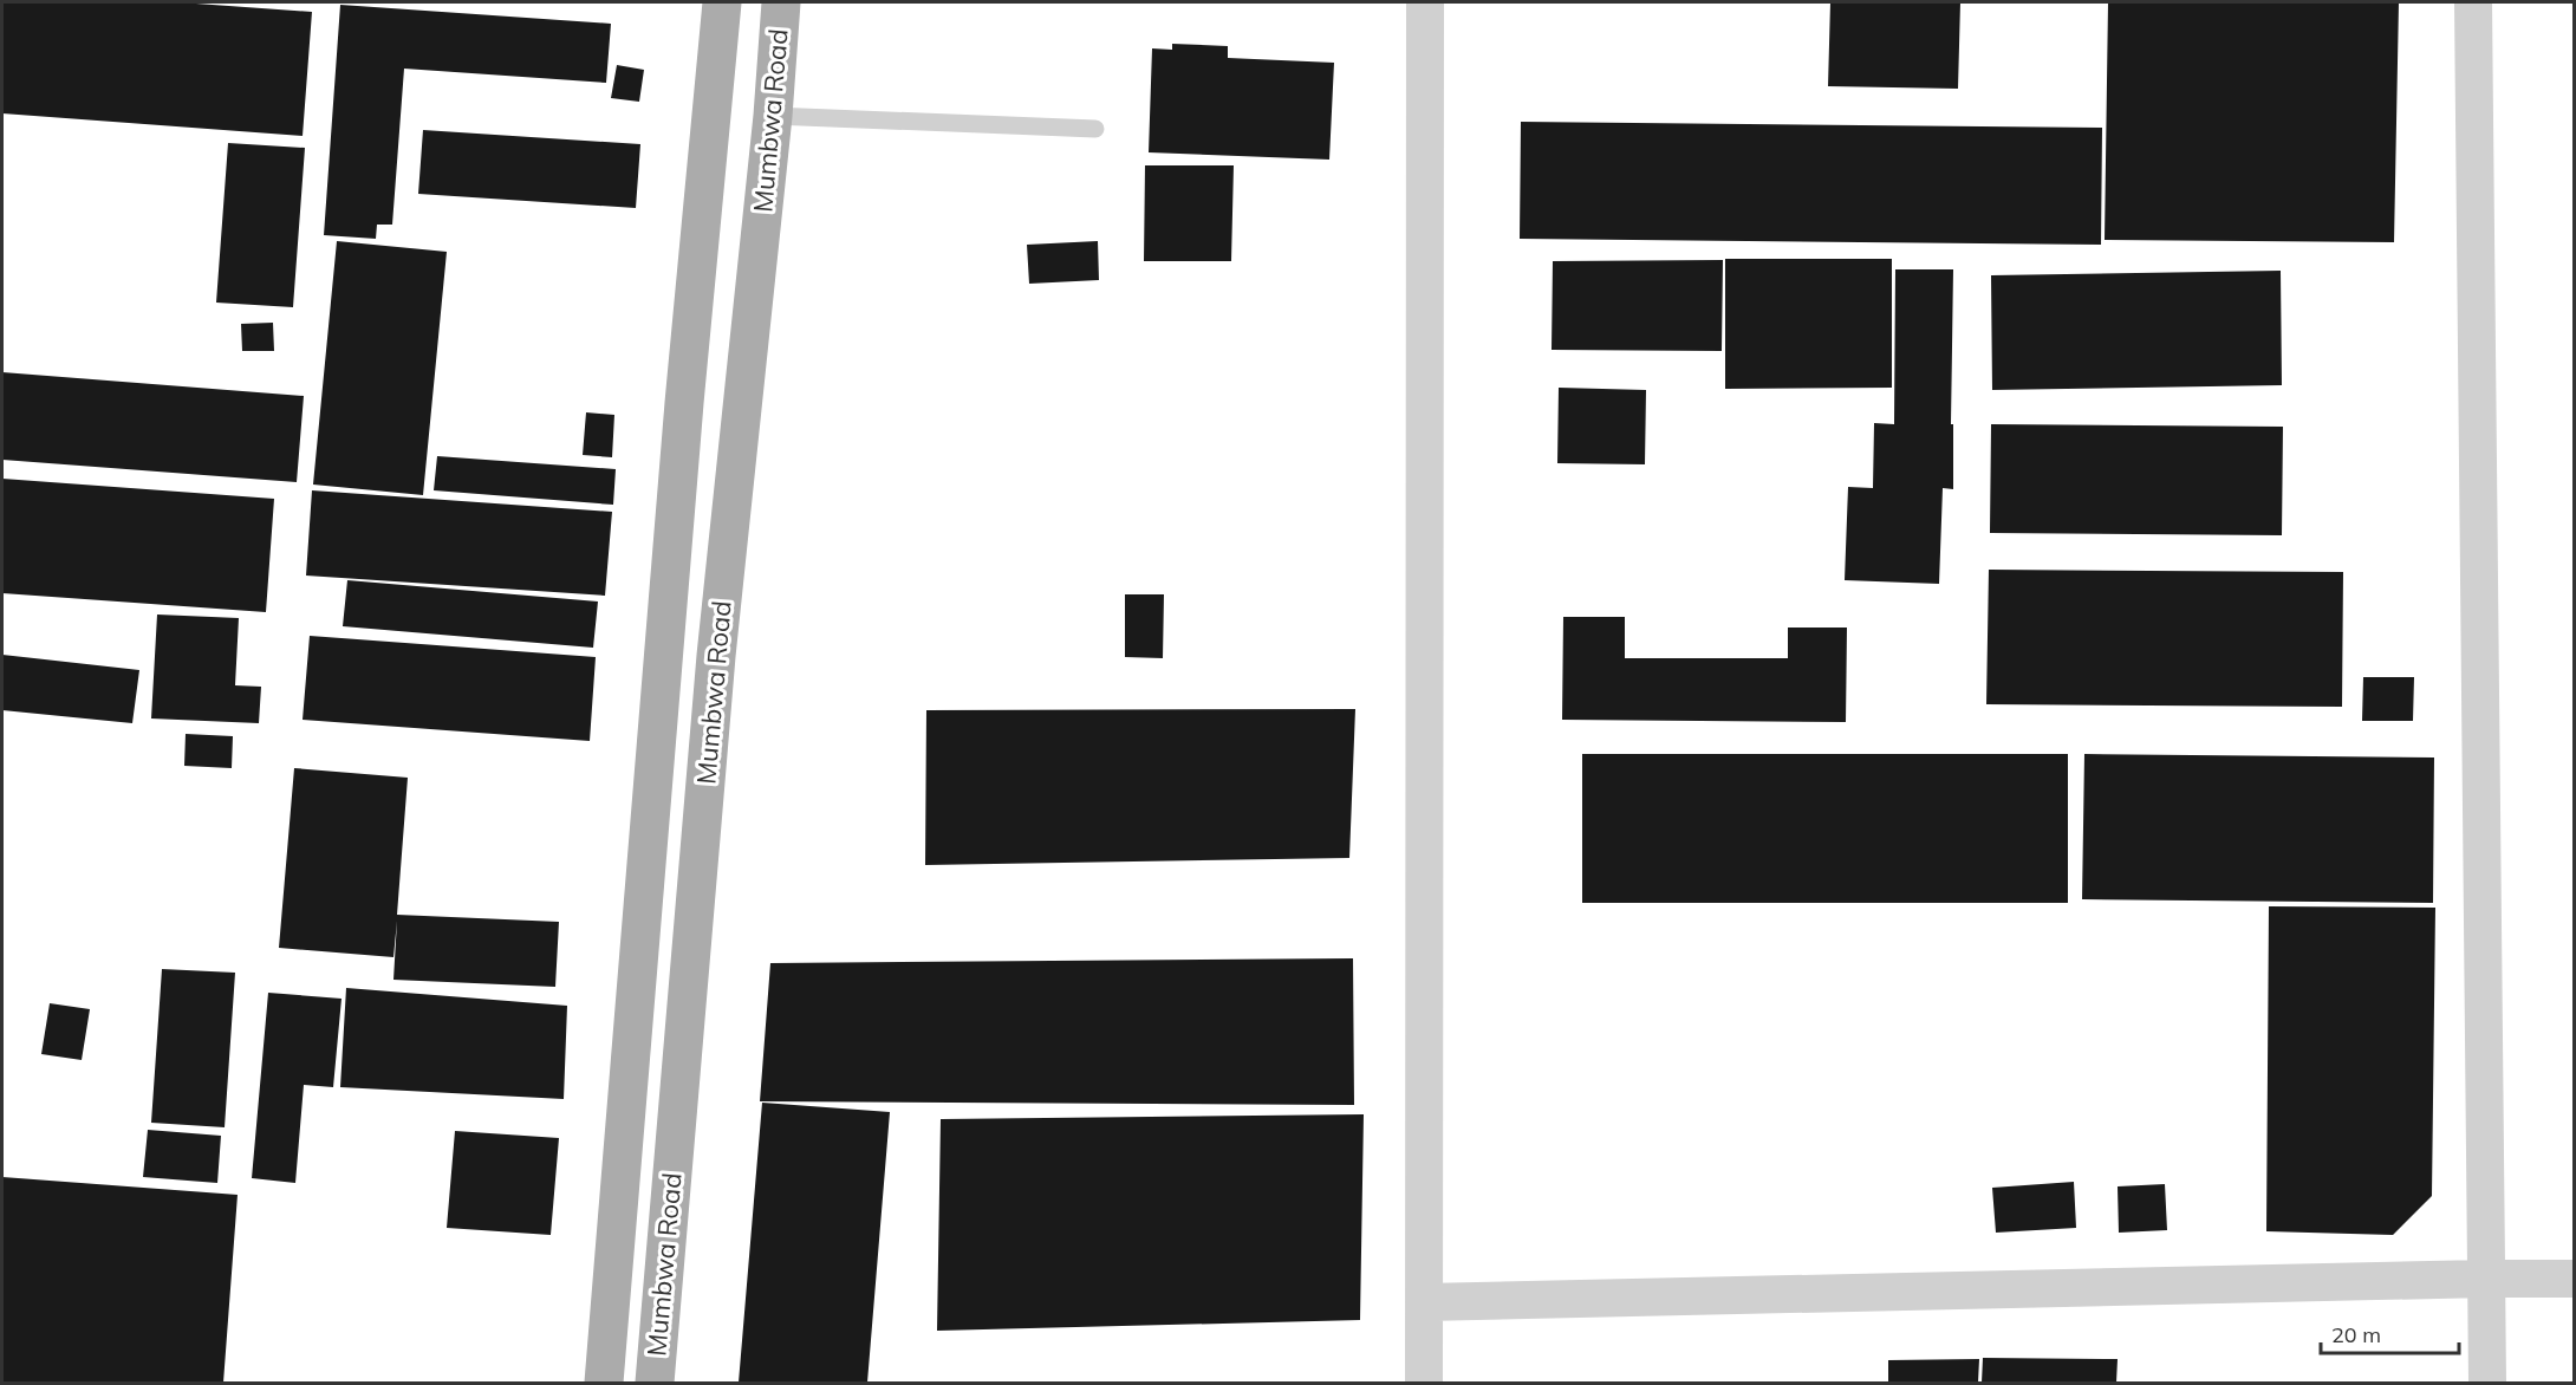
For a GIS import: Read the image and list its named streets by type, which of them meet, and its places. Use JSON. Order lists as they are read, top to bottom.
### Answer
{
  "streets": {
    "main road": ["Mumbwa Road"]
  },
  "scale_bar": "20 m"
}
